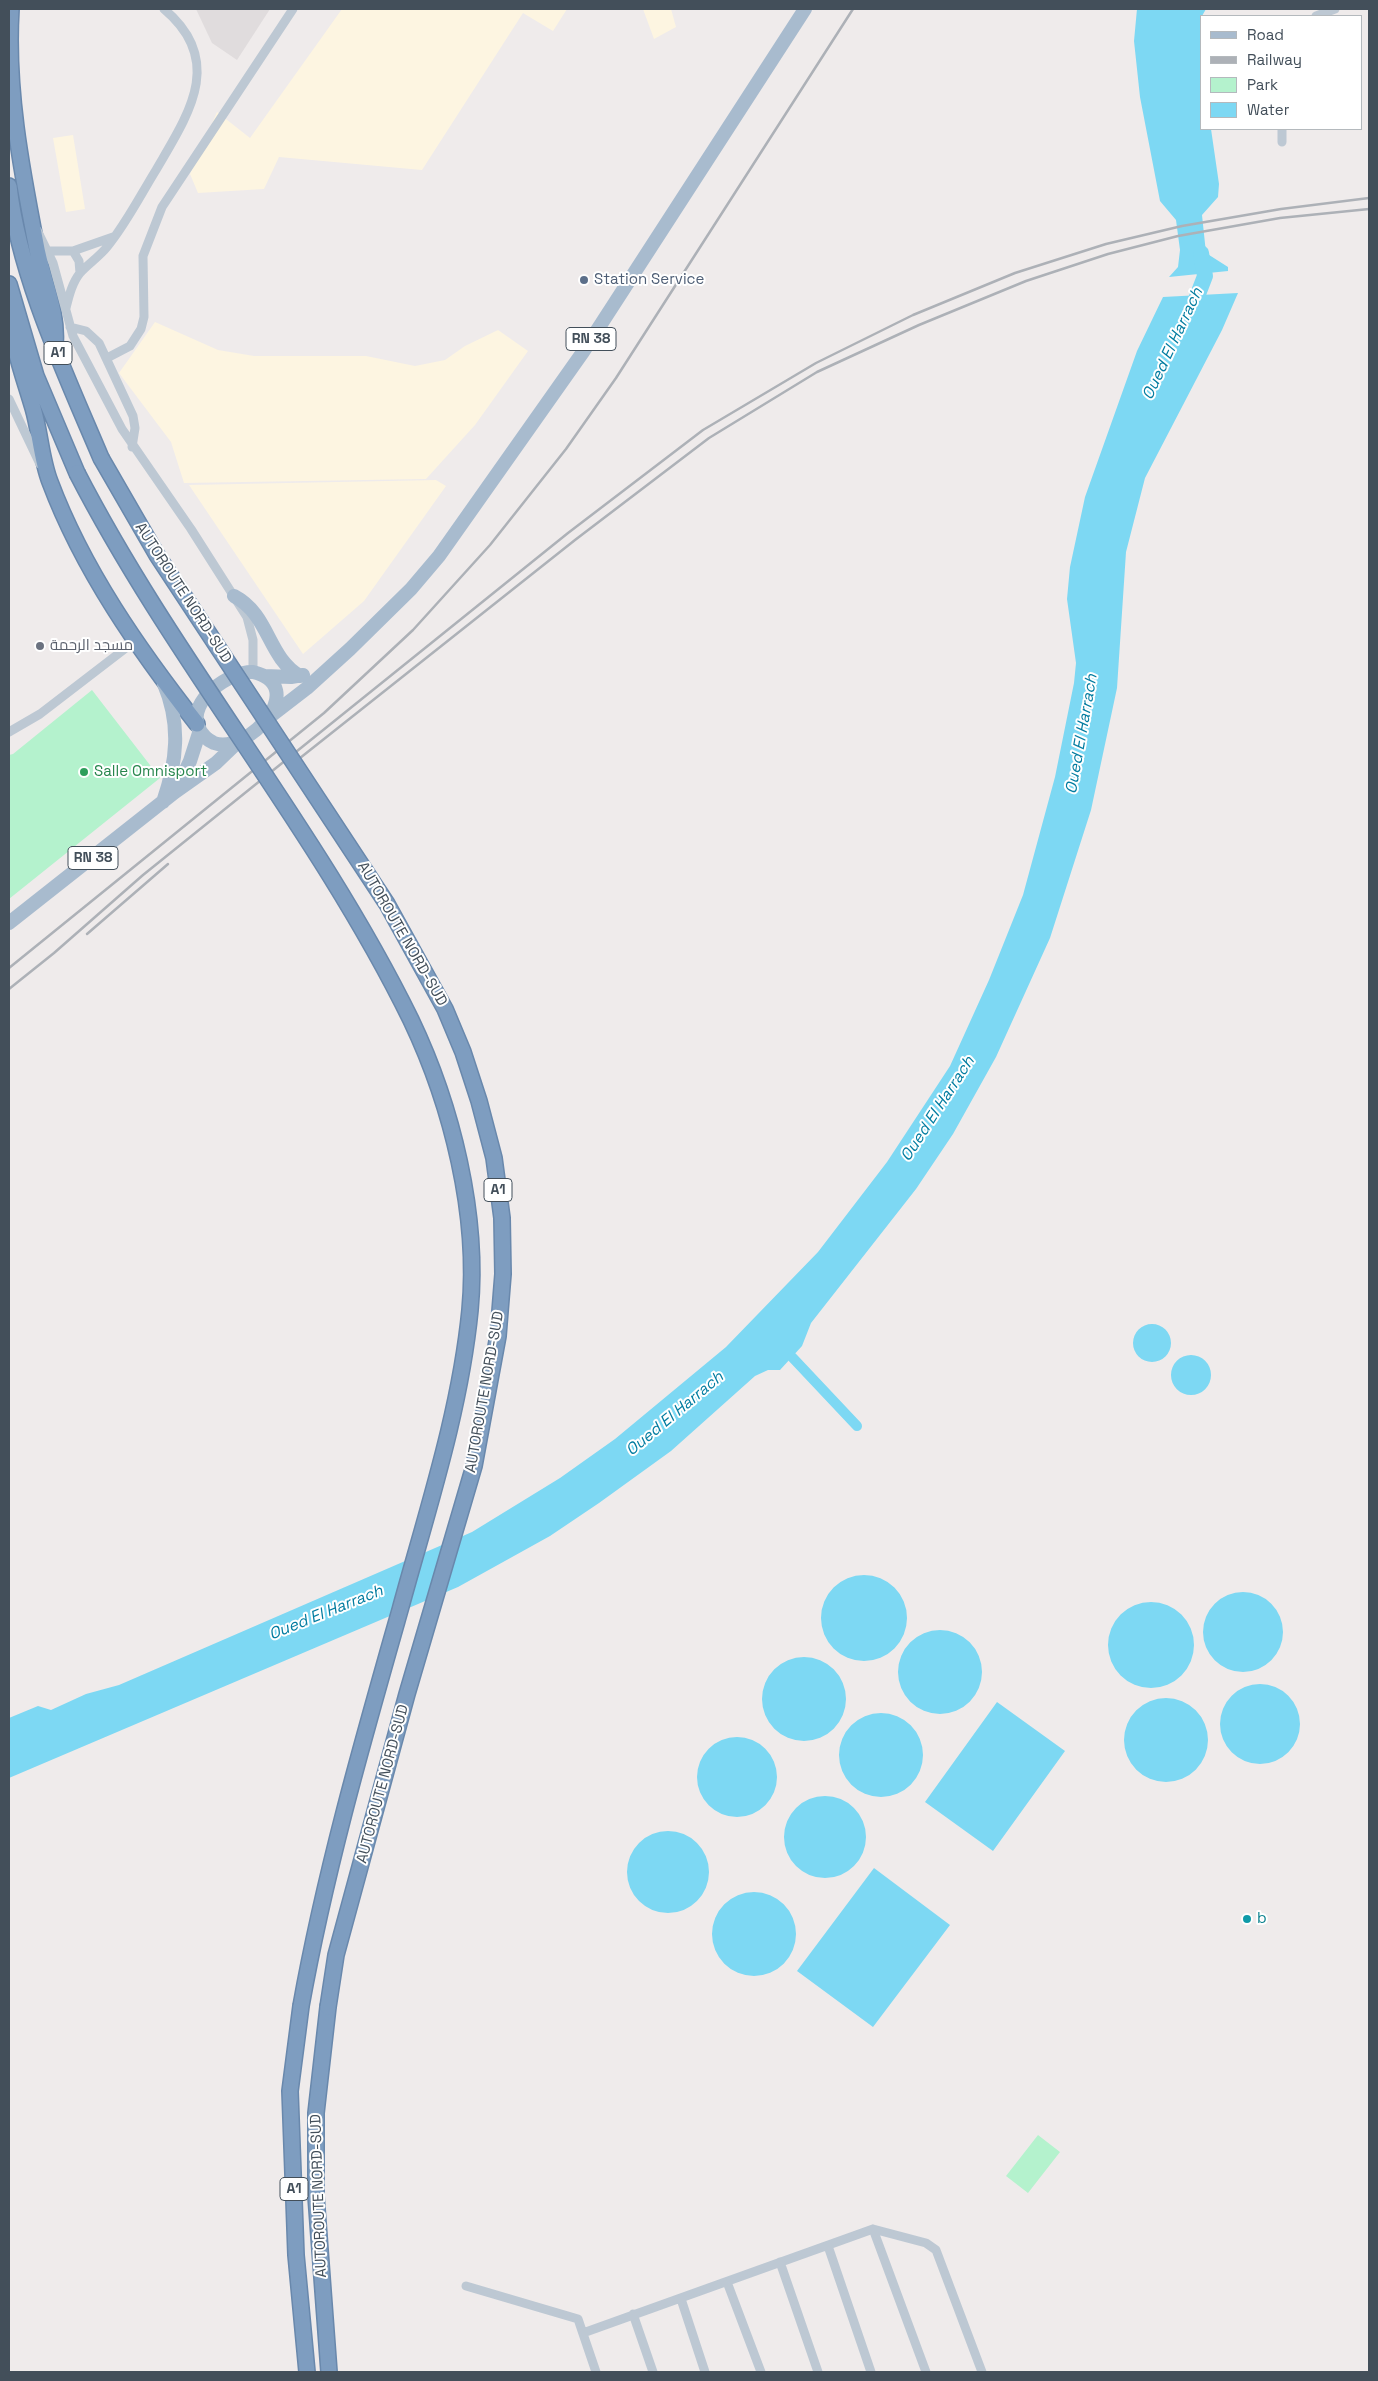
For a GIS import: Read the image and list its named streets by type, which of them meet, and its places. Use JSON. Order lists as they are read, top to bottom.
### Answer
{
  "streets": {
    "highway": ["A1", "AUTOROUTE NORD-SUD"],
    "main road": ["RN 38"]
  },
  "water": ["Oued El Harrach"],
  "places": [
    "Station Service",
    "مسجد الرحمة",
    "Salle Omnisport",
    "b"
  ],
  "legend": [
    "Road",
    "Railway",
    "Park",
    "Water"
  ]
}
